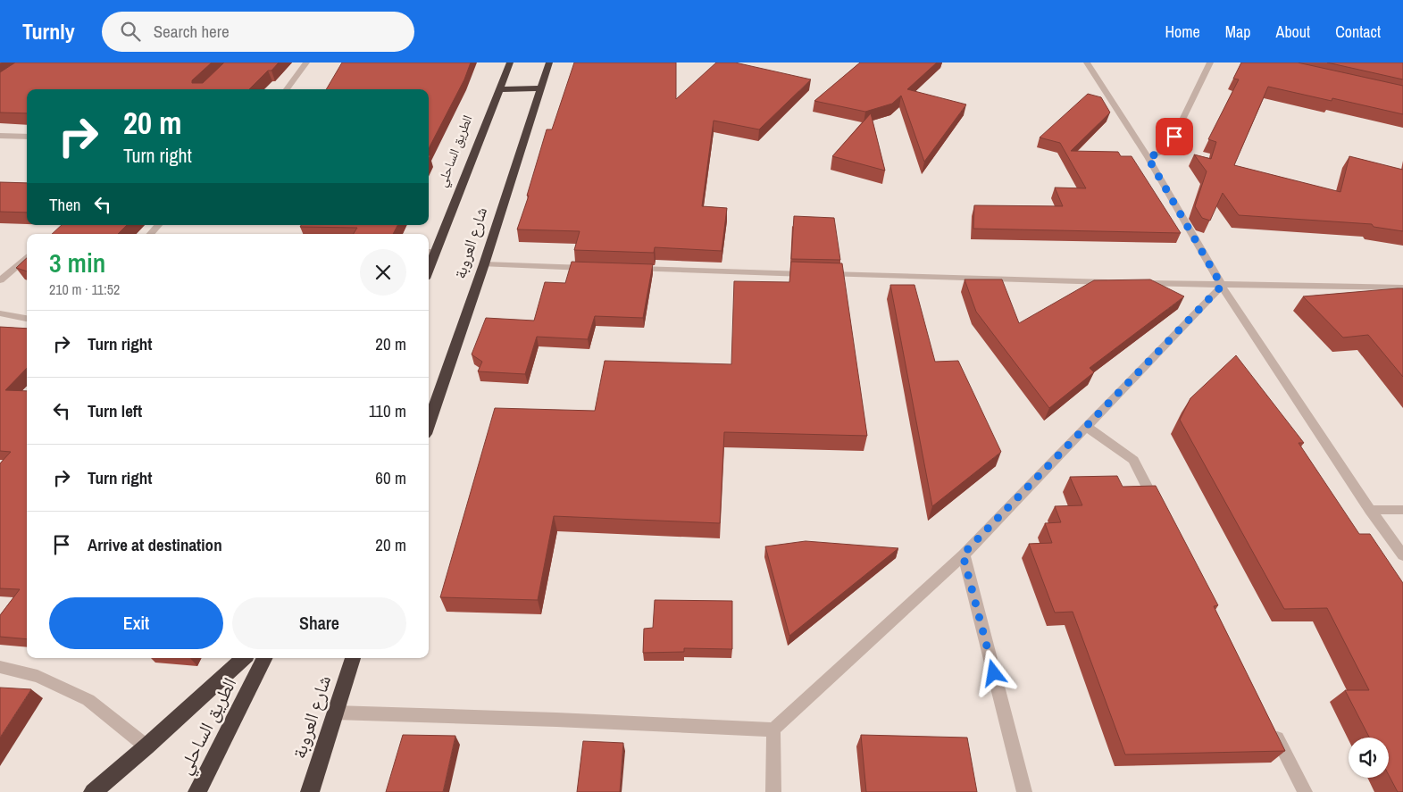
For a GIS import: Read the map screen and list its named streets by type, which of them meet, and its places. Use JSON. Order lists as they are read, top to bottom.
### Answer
{
  "streets": {
    "highway": ["الطريق الساحلي", "شارع العروبة"]
  },
  "page": {
    "header": "Turnly",
    "search": "Search here",
    "nav": [
      "Home",
      "Map",
      "About",
      "Contact"
    ],
    "turn": ["20 m", "Turn right"],
    "then": "Then",
    "heading": ["3 min", "210 m · 11:52"],
    "list": [
      {
        "name": "Turn right",
        "value": "20 m"
      },
      {
        "name": "Turn left",
        "value": "110 m"
      },
      {
        "name": "Turn right",
        "value": "60 m"
      },
      {
        "name": "Arrive at destination",
        "value": "20 m"
      }
    ],
    "buttons": ["Exit", "Share"]
  }
}
